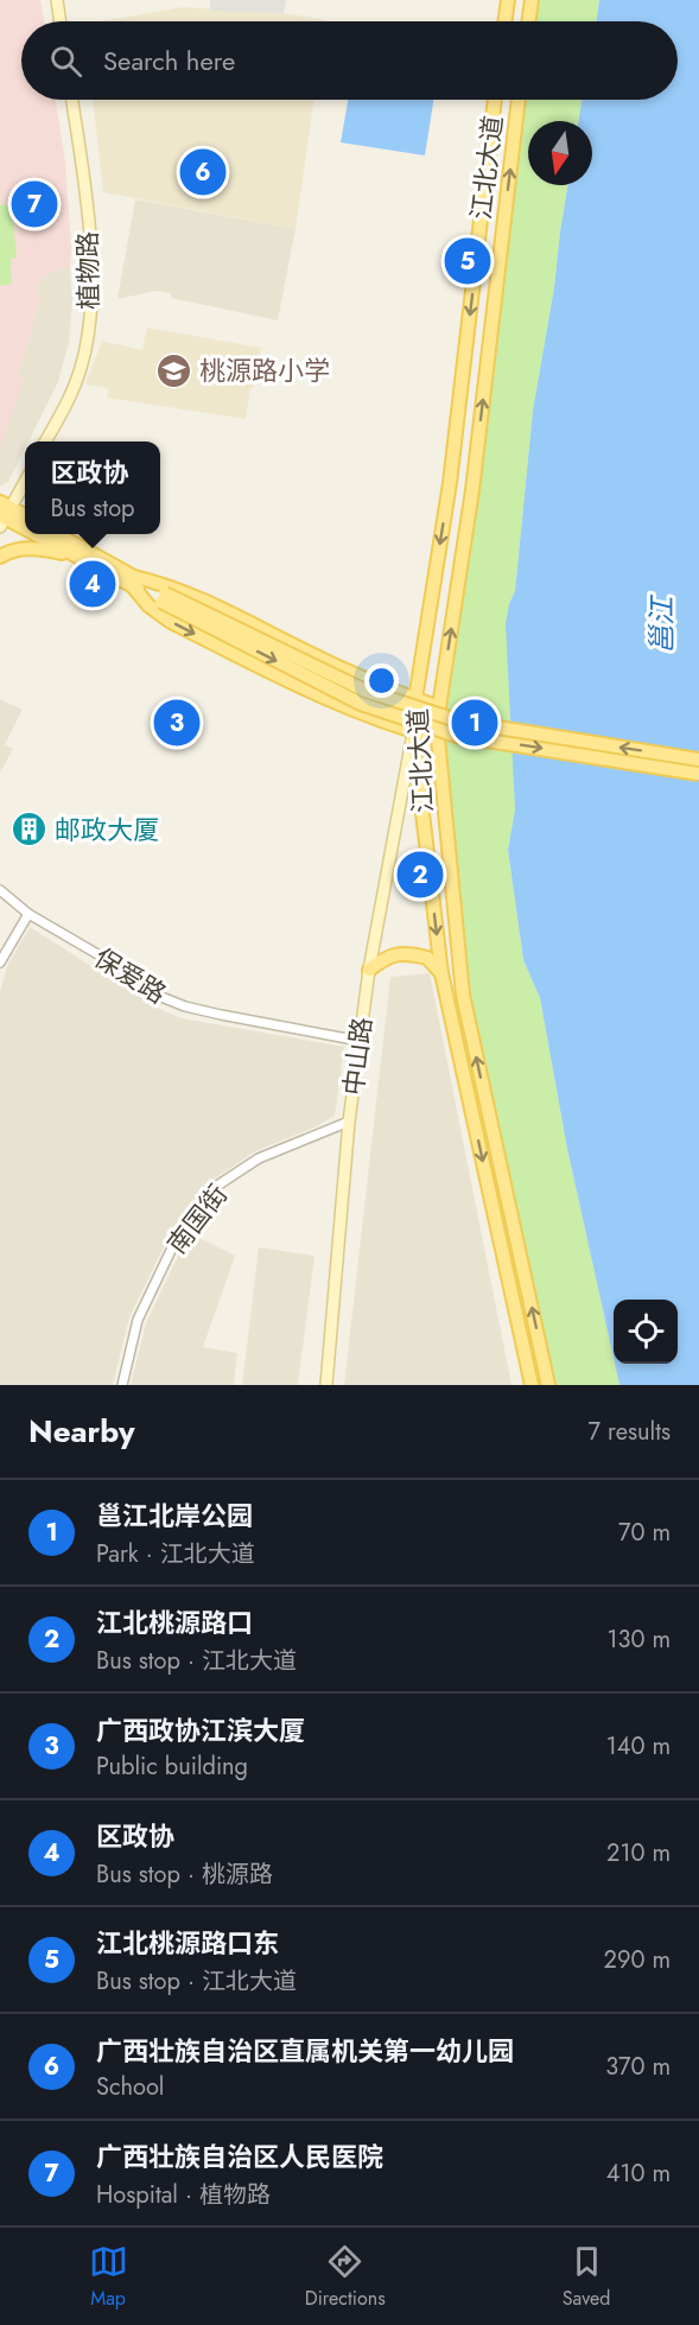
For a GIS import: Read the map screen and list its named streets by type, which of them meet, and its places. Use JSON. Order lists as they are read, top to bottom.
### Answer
{
  "streets": {
    "main road": ["江北大道", "植物路", "中山路"],
    "street": ["保爱路", "南国街"]
  },
  "crossings": [
    ["江北大道", "中山路"],
    ["保爱路", "中山路"],
    ["中山路", "南国街"]
  ],
  "water": ["邕江"],
  "places": {
    "school or university": ["桃源路小学"],
    "building": ["邮政大厦"]
  },
  "north": "bottom",
  "page": {
    "search": "Search here",
    "pins": [
      "6",
      "7",
      "5",
      "4",
      "1",
      "3",
      "2"
    ],
    "popup": ["区政协", "Bus stop"],
    "heading": ["Nearby", "7 results"],
    "list": [
      {
        "mark": "1",
        "name": "邕江北岸公园",
        "note": "Park · 江北大道",
        "value": "70 m"
      },
      {
        "mark": "2",
        "name": "江北桃源路口",
        "note": "Bus stop · 江北大道",
        "value": "130 m"
      },
      {
        "mark": "3",
        "name": "广西政协江滨大厦",
        "note": "Public building",
        "value": "140 m"
      },
      {
        "mark": "4",
        "name": "区政协",
        "note": "Bus stop · 桃源路",
        "value": "210 m"
      },
      {
        "mark": "5",
        "name": "江北桃源路口东",
        "note": "Bus stop · 江北大道",
        "value": "290 m"
      },
      {
        "mark": "6",
        "name": "广西壮族自治区直属机关第一幼儿园",
        "note": "School",
        "value": "370 m"
      },
      {
        "mark": "7",
        "name": "广西壮族自治区人民医院",
        "note": "Hospital · 植物路",
        "value": "410 m"
      }
    ],
    "nav": ["Map", "Directions", "Saved"]
  }
}
